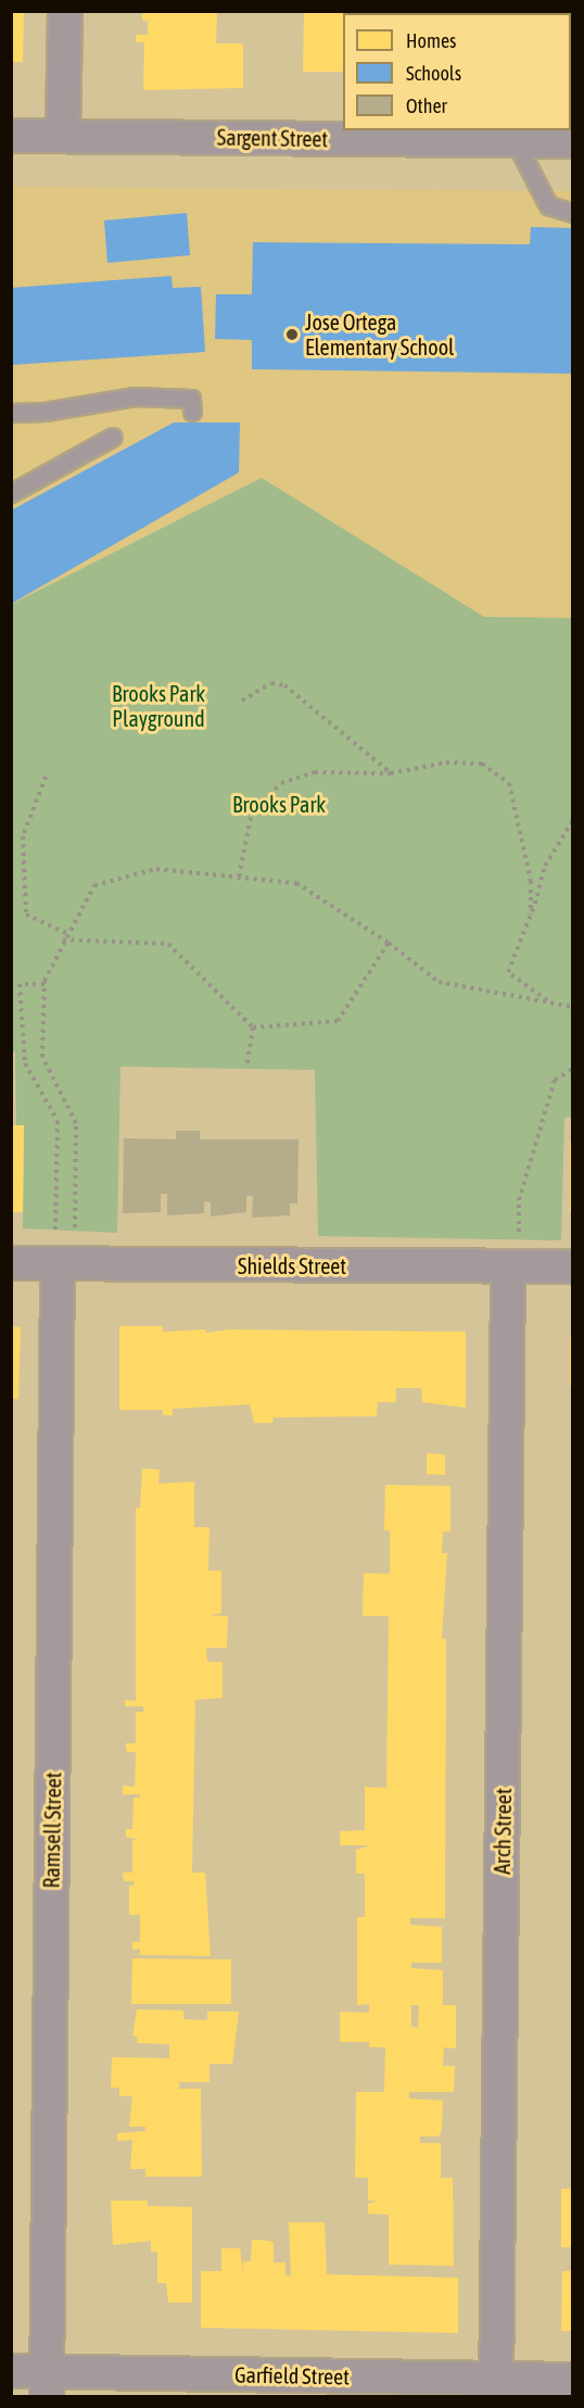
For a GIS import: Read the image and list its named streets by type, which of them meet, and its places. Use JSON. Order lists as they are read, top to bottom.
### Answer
{
  "streets": {
    "street": [
      "Sargent Street",
      "Shields Street",
      "Ramsell Street",
      "Arch Street",
      "Garfield Street"
    ]
  },
  "crossings": [
    ["Shields Street", "Ramsell Street"],
    ["Shields Street", "Arch Street"],
    ["Ramsell Street", "Garfield Street"],
    ["Arch Street", "Garfield Street"]
  ],
  "parks": ["Brooks Park Playground", "Brooks Park"],
  "places": ["Jose Ortega Elementary School"],
  "legend": ["Homes", "Schools", "Other"]
}
